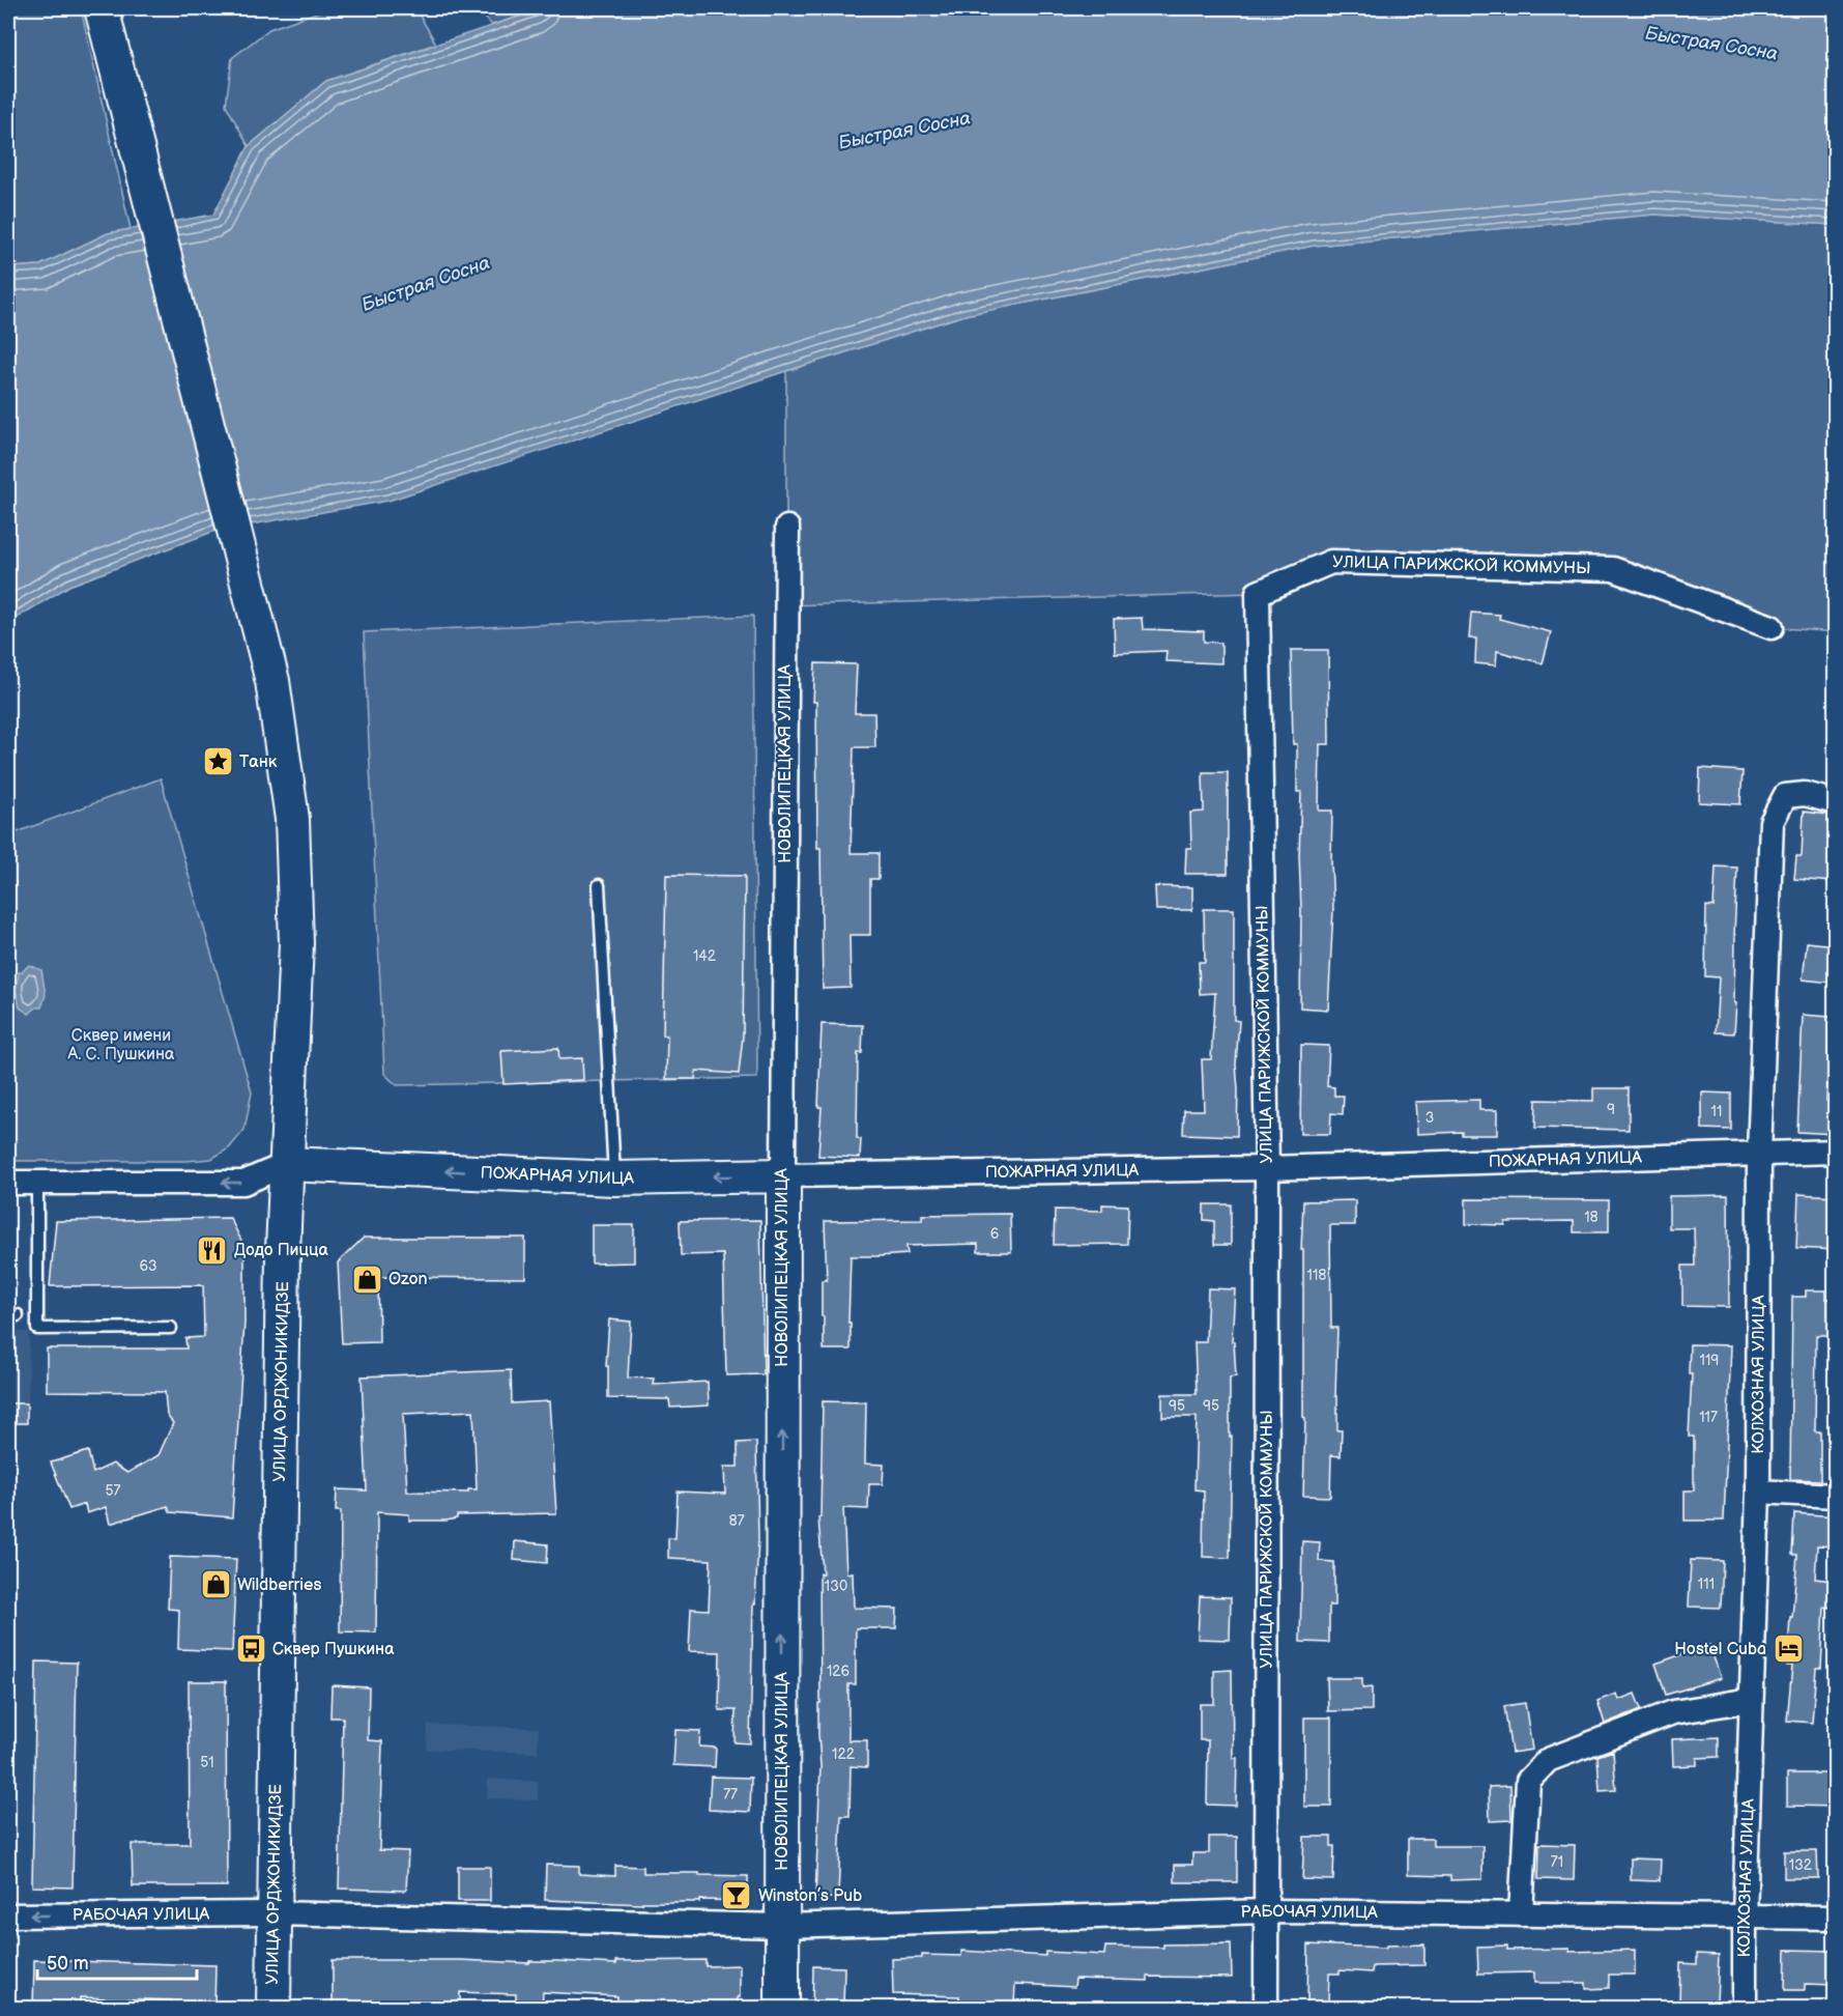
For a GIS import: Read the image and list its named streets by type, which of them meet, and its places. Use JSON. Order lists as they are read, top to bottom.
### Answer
{
  "streets": {
    "main road": ["НОВОЛИПЕЦКАЯ УЛИЦА", "ПОЖАРНАЯ УЛИЦА", "УЛИЦА ОРДЖОНИКИДЗЕ"],
    "street": ["УЛИЦА ПАРИЖСКОЙ КОММУНЫ", "КОЛХОЗНАЯ УЛИЦА", "РАБОЧАЯ УЛИЦА"]
  },
  "crossings": [
    ["УЛИЦА ПАРИЖСКОЙ КОММУНЫ", "ПОЖАРНАЯ УЛИЦА"],
    ["УЛИЦА ПАРИЖСКОЙ КОММУНЫ", "РАБОЧАЯ УЛИЦА"],
    ["НОВОЛИПЕЦКАЯ УЛИЦА", "ПОЖАРНАЯ УЛИЦА"],
    ["НОВОЛИПЕЦКАЯ УЛИЦА", "РАБОЧАЯ УЛИЦА"],
    ["ПОЖАРНАЯ УЛИЦА", "КОЛХОЗНАЯ УЛИЦА"],
    ["ПОЖАРНАЯ УЛИЦА", "УЛИЦА ОРДЖОНИКИДЗЕ"],
    ["КОЛХОЗНАЯ УЛИЦА", "РАБОЧАЯ УЛИЦА"],
    ["УЛИЦА ОРДЖОНИКИДЗЕ", "РАБОЧАЯ УЛИЦА"]
  ],
  "one_way": ["НОВОЛИПЕЦКАЯ УЛИЦА"],
  "water": ["Быстрая Сосна"],
  "parks": ["Сквер имени А. С. Пушкина"],
  "places": {
    "place": ["Танк"],
    "restaurant": ["Додо Пицца"],
    "shop": ["Ozon", "Wildberries"],
    "bus stop": ["Сквер Пушкина"],
    "hotel": ["Hostel Cuba"],
    "bar": ["Winston’s Pub"]
  },
  "house_numbers": [
    "142",
    "9",
    "11",
    "3",
    "18",
    "6",
    "63",
    "118",
    "119",
    "95",
    "95",
    "117",
    "57",
    "87",
    "111",
    "130",
    "126",
    "122",
    "51",
    "77",
    "71",
    "132"
  ],
  "scale_bar": "50 m"
}
